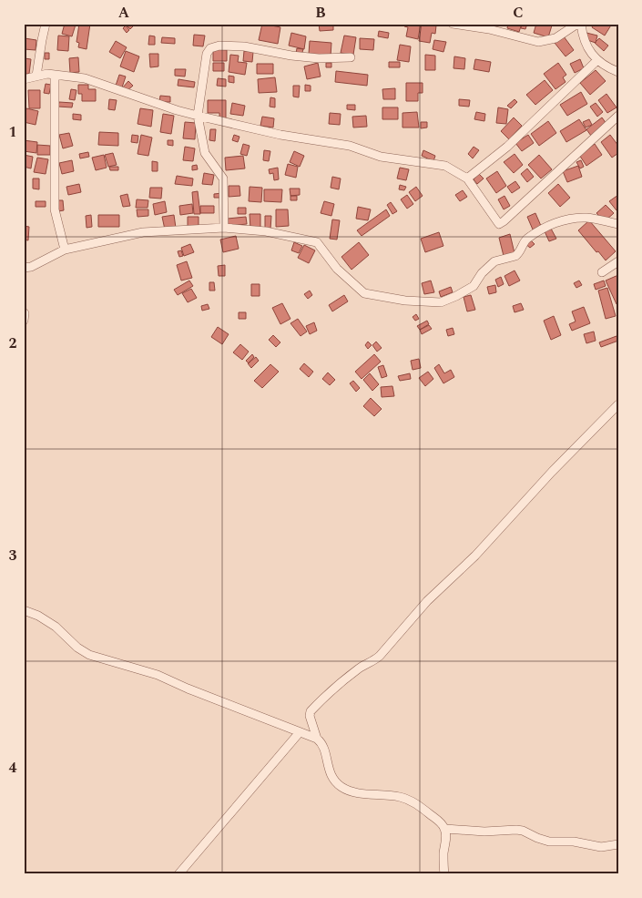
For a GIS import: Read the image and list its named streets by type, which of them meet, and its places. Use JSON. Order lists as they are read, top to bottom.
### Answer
{
  "grid": {
    "columns": ["A", "B", "C"],
    "rows": [
      "1",
      "2",
      "3",
      "4"
    ]
  }
}
